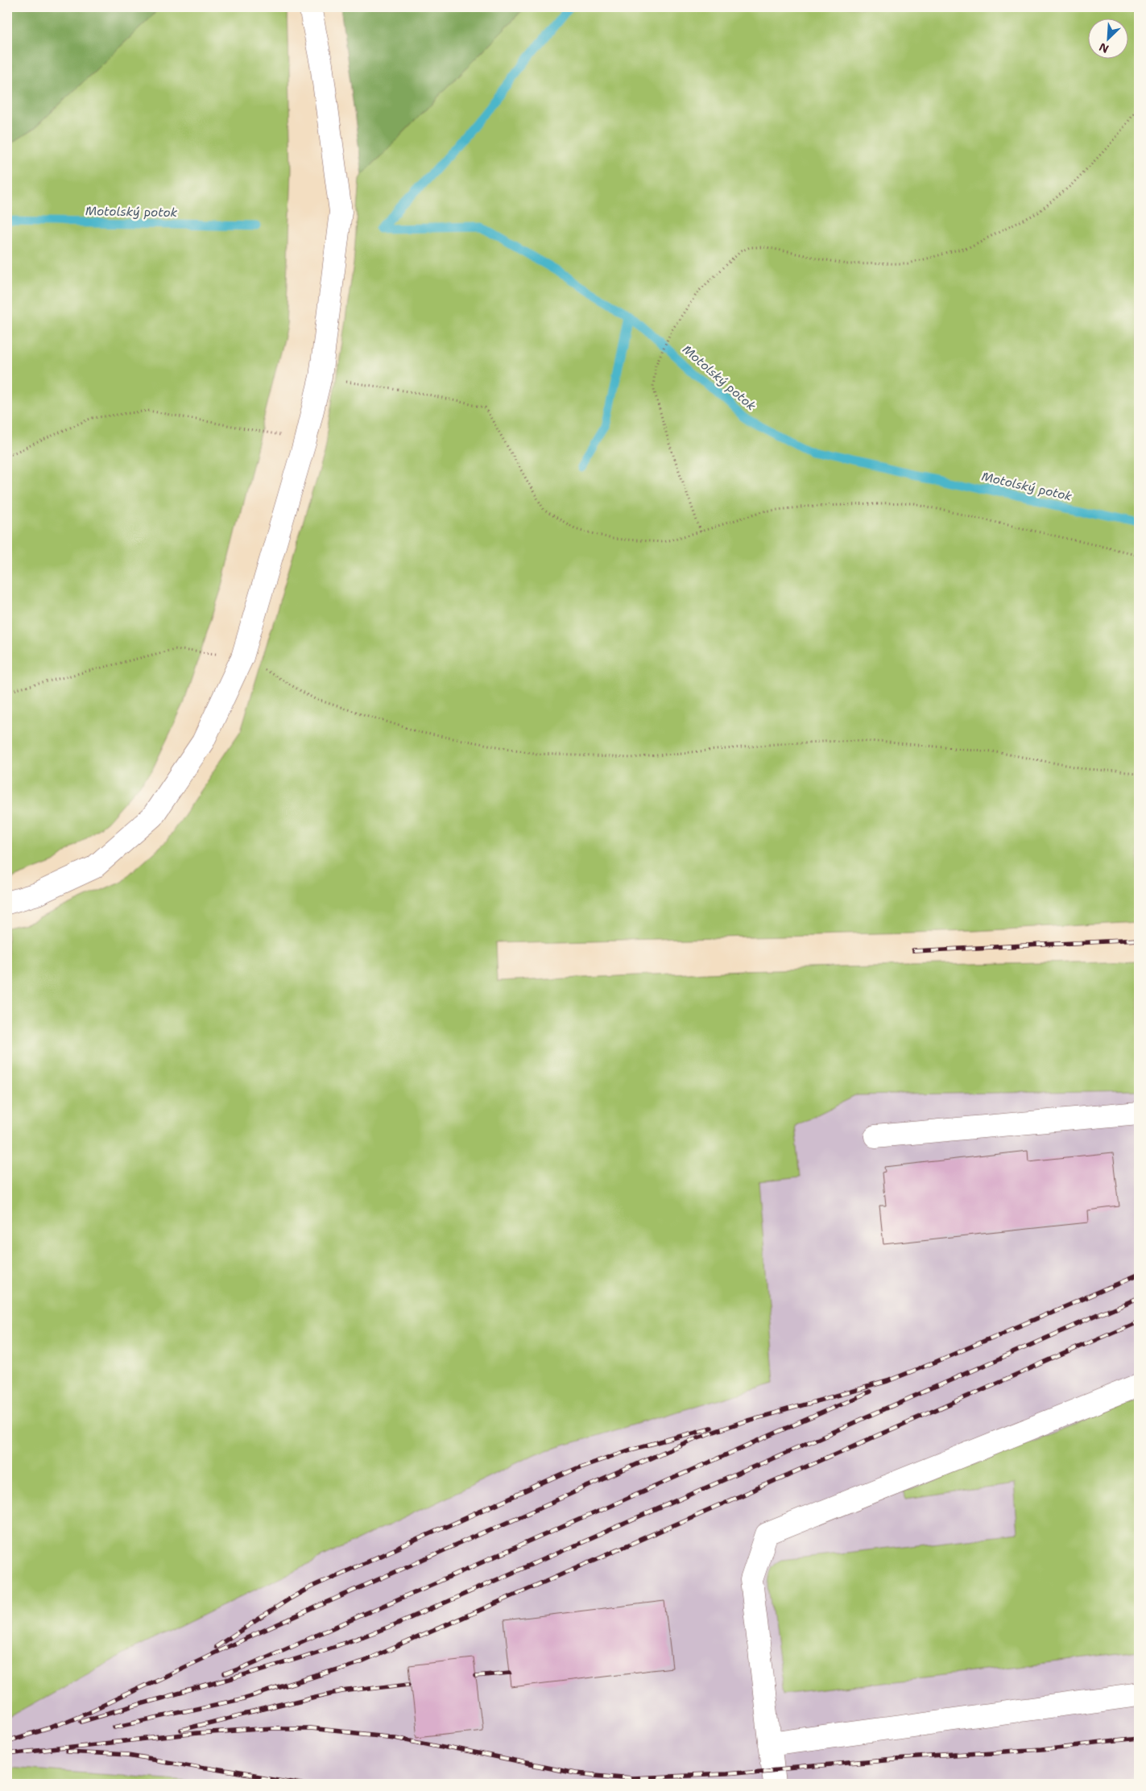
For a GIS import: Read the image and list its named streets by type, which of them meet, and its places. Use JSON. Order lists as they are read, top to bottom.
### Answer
{
  "water": ["Motolský potok"],
  "north": "bottom left"
}
